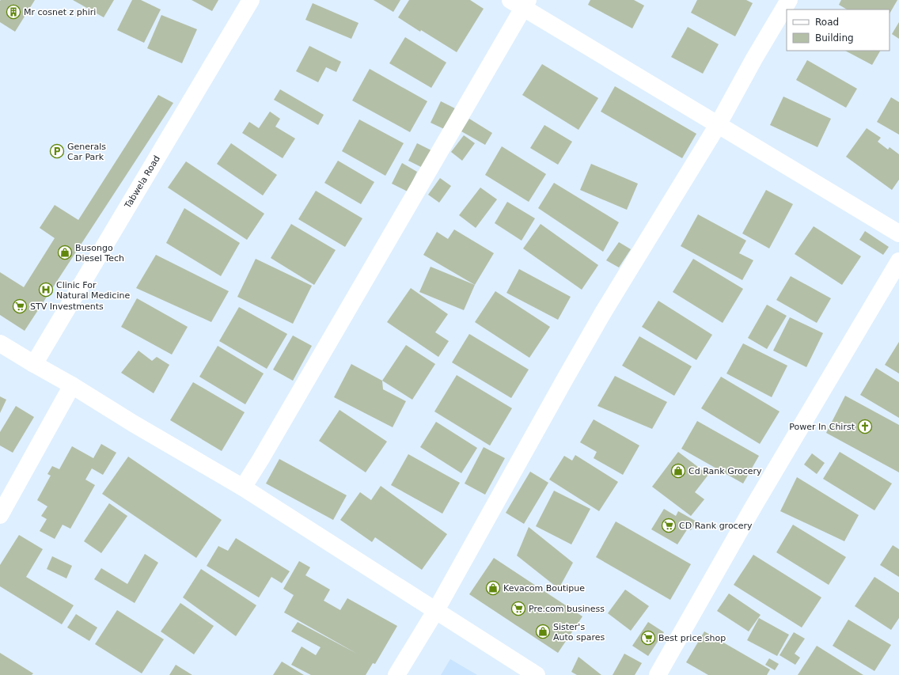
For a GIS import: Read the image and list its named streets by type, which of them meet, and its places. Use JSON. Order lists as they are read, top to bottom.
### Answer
{
  "streets": {
    "street": ["Tabwela Road"]
  },
  "places": {
    "building": ["Mr cosnet z phiri"],
    "parking": ["Generals Car Park"],
    "shop": [
      "Busongo Diesel Tech",
      "Cd Rank Grocery",
      "Kevacom Boutipue",
      "Sister's Auto spares"
    ],
    "hospital": ["Clinic For Natural Medicine"],
    "supermarket": [
      "STV Investments",
      "CD Rank grocery",
      "Pre.com business",
      "Best price shop"
    ],
    "church": ["Power In Chirst"]
  },
  "legend": ["Road", "Building"]
}
